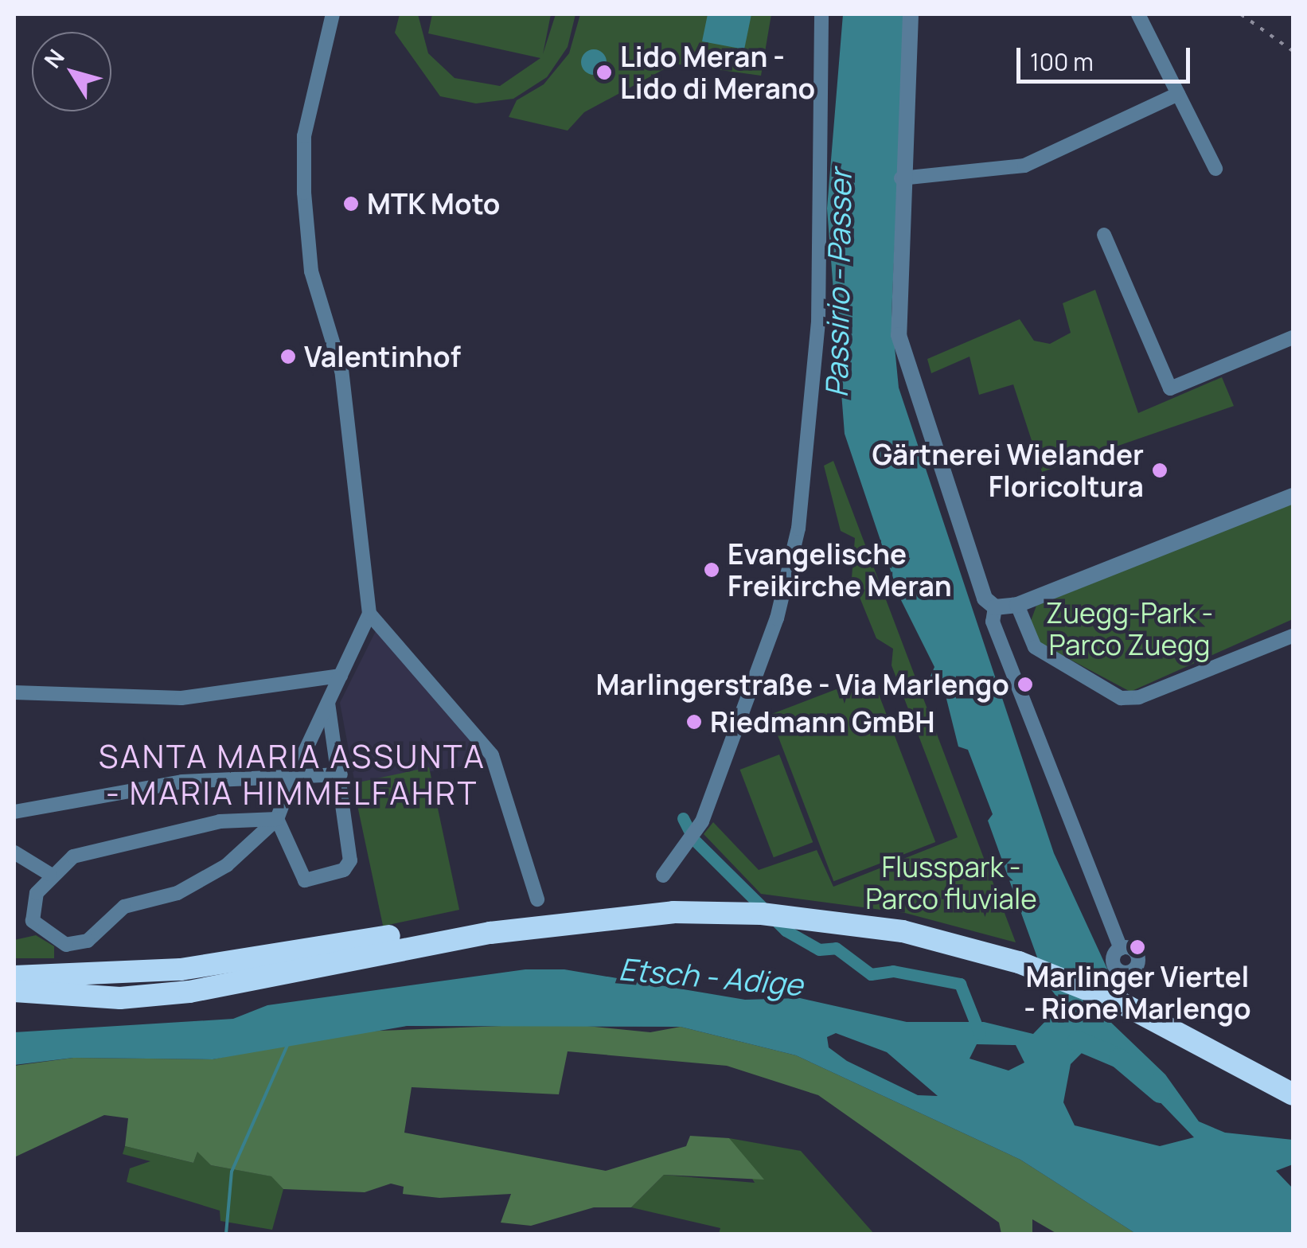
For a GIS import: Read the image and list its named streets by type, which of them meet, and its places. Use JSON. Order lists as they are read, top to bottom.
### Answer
{
  "districts": ["SANTA MARIA ASSUNTA - MARIA HIMMELFAHRT"],
  "water": ["Passirio - Passer", "Etsch - Adige"],
  "parks": ["Zuegg-Park - Parco Zuegg", "Flusspark - Parco fluviale"],
  "places": [
    "Lido Meran - Lido di Merano",
    "MTK Moto",
    "Valentinhof",
    "Gärtnerei Wielander Floricoltura",
    "Evangelische Freikirche Meran",
    "Marlingerstraße - Via Marlengo",
    "Riedmann GmBH",
    "Marlinger Viertel - Rione Marlengo"
  ],
  "scale_bar": "100 m",
  "north": "top left"
}
